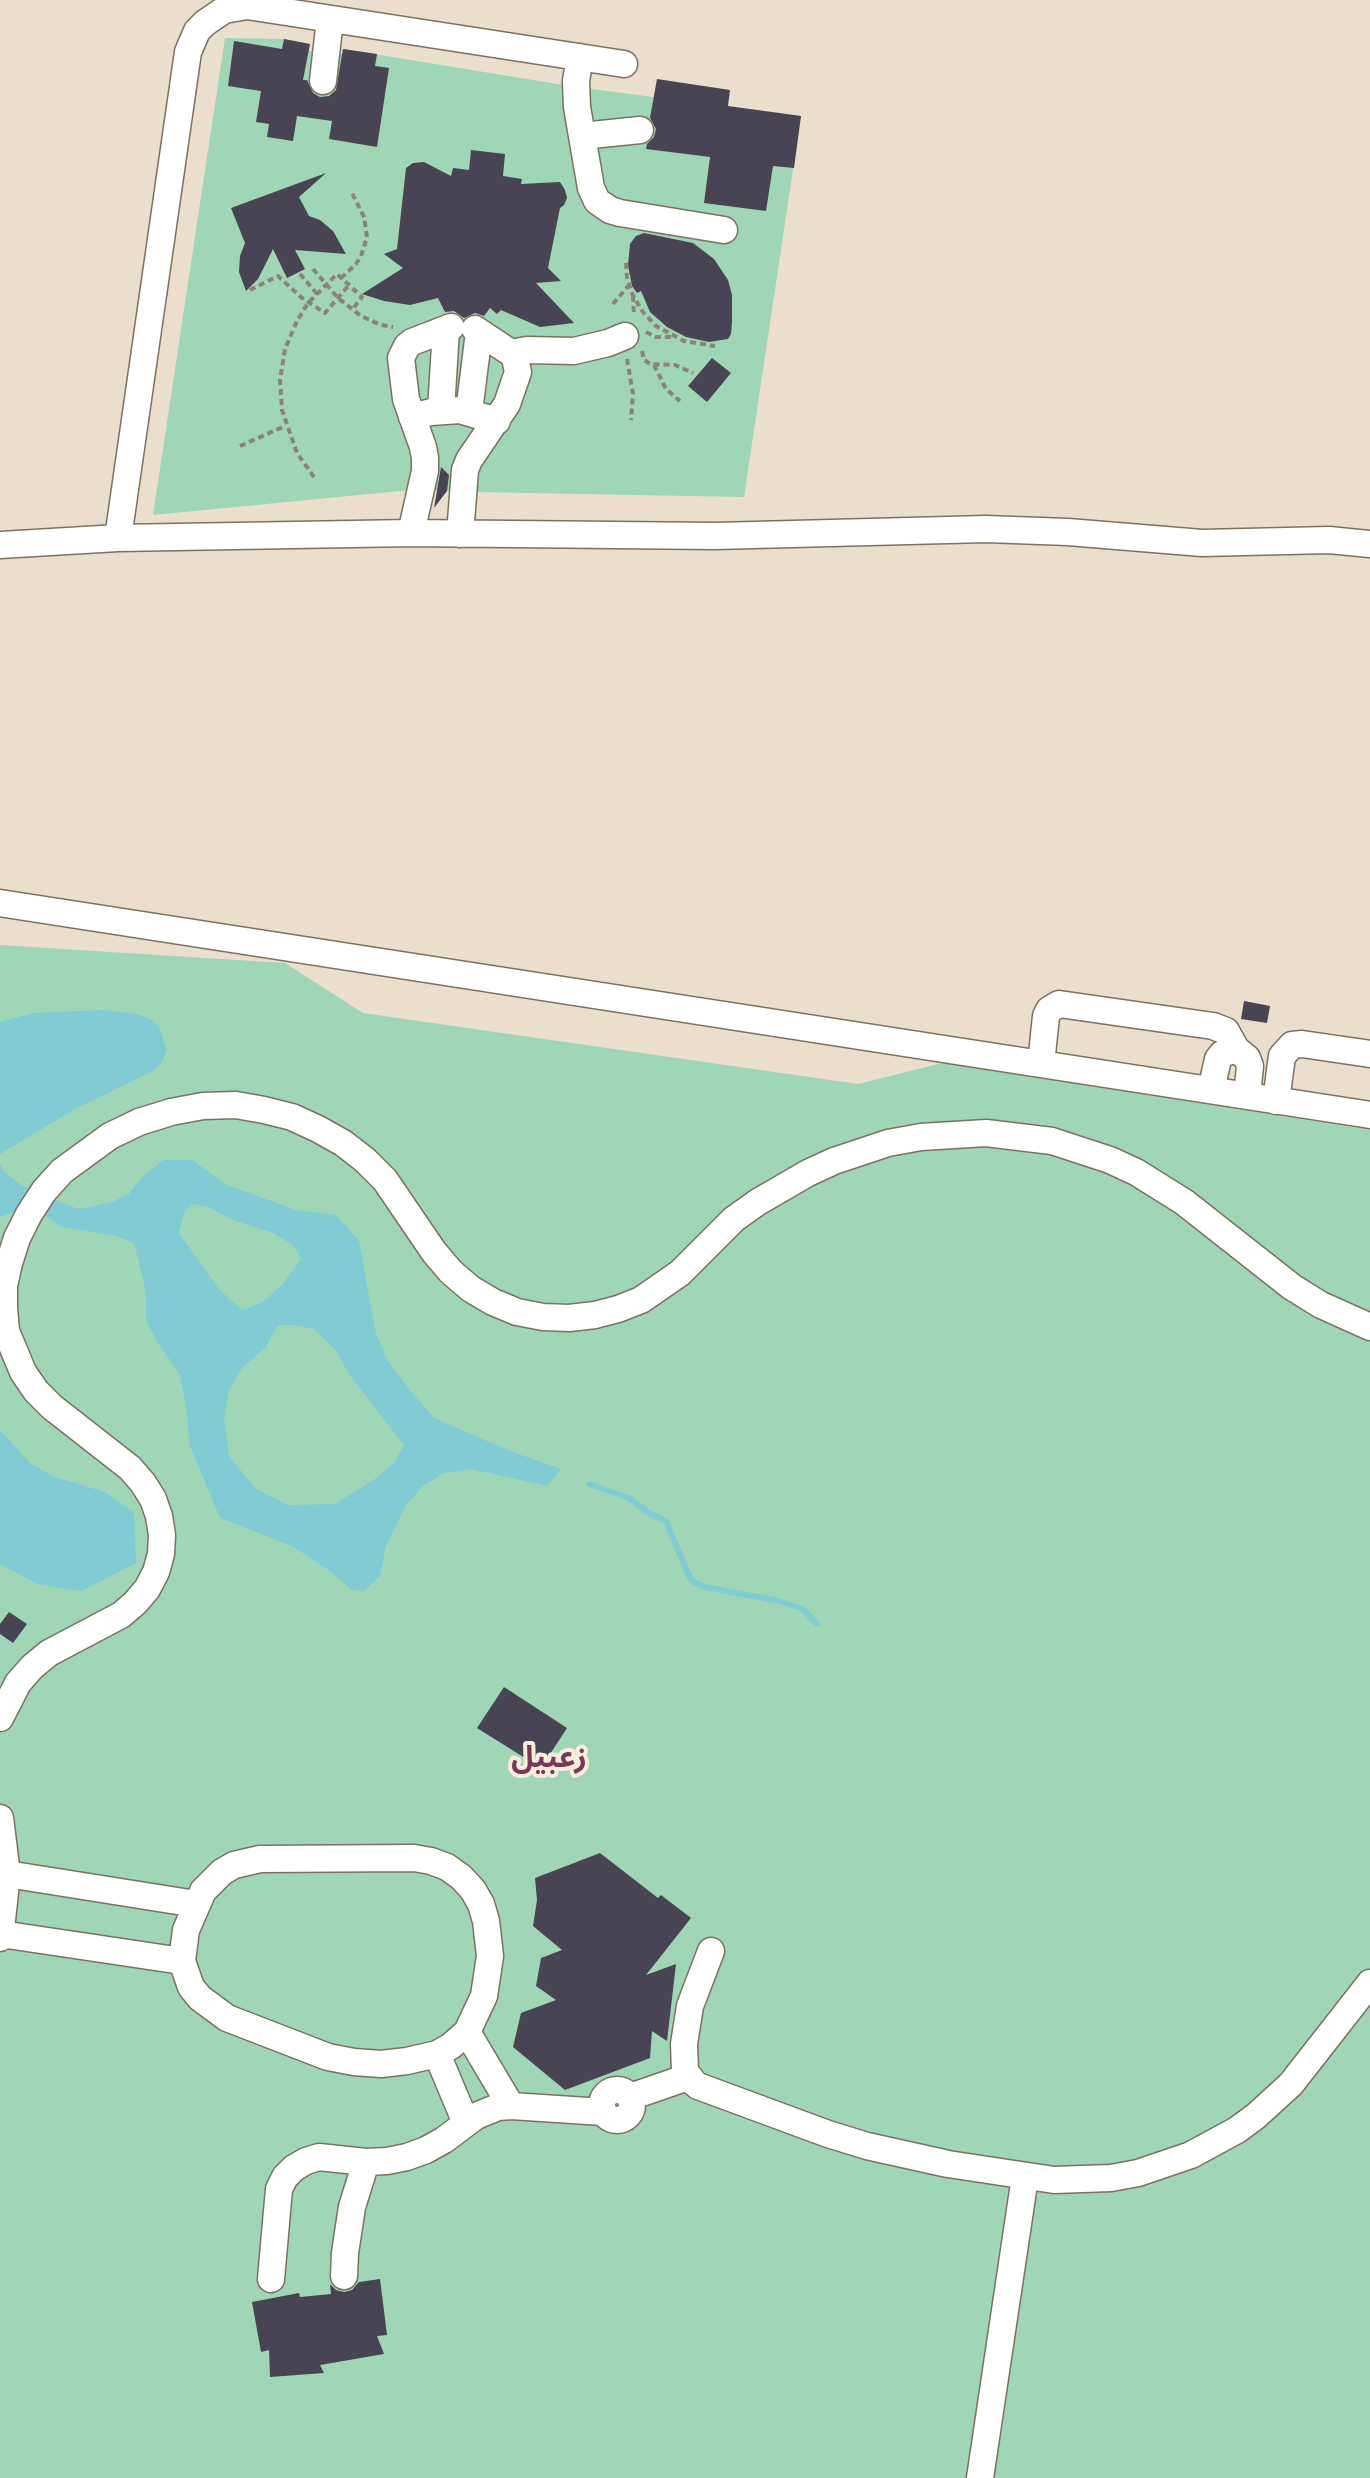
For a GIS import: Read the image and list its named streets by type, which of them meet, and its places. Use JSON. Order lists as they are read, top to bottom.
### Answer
{
  "districts": ["زعبيل"]
}
